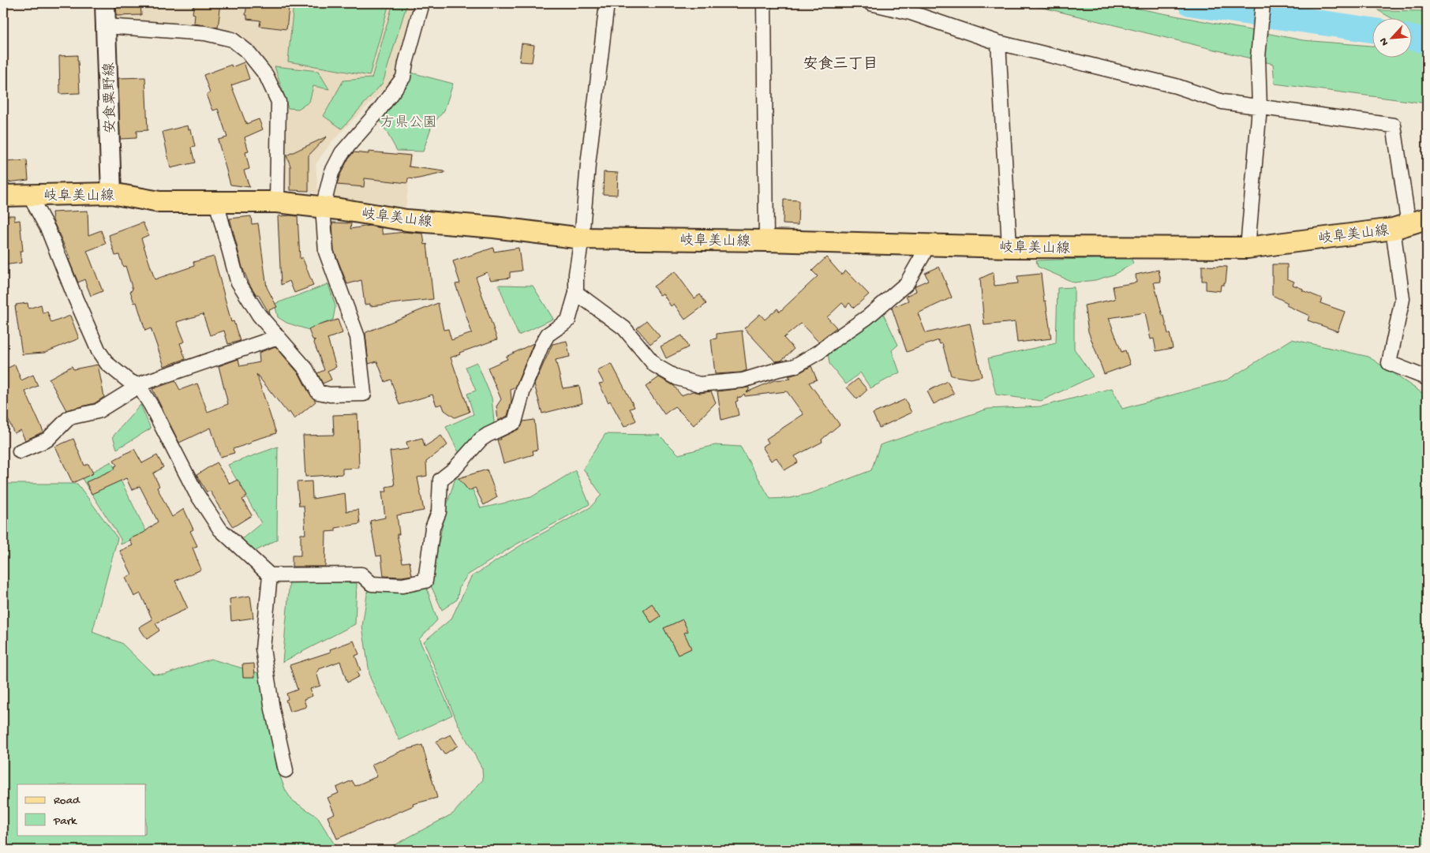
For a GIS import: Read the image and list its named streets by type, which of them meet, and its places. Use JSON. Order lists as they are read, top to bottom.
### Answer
{
  "streets": {
    "main road": ["安食粟野線", "岐阜美山線"]
  },
  "crossings": [
    ["安食粟野線", "岐阜美山線"]
  ],
  "districts": ["安食三丁目"],
  "parks": ["方県公園"],
  "legend": ["Road", "Park"],
  "north": "bottom left"
}
